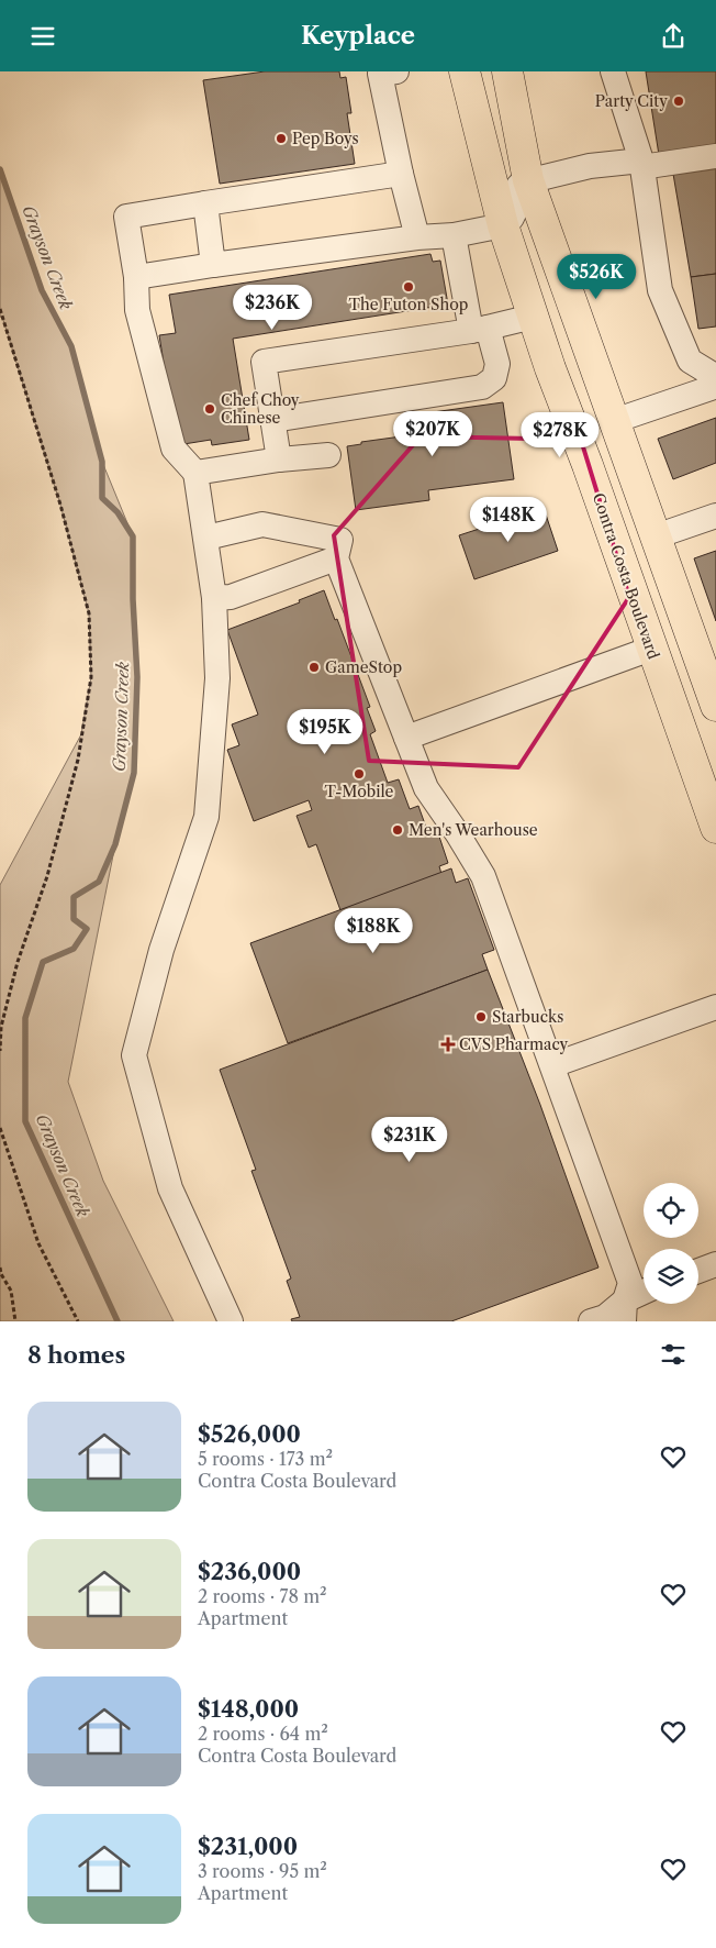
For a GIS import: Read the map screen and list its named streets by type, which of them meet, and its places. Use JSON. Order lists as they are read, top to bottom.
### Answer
{
  "streets": {
    "main road": ["Contra Costa Boulevard"]
  },
  "water": ["Grayson Creek"],
  "places": {
    "other": [
      "Party City",
      "Pep Boys",
      "The Futon Shop",
      "Chef Choy Chinese",
      "GameStop",
      "T-Mobile",
      "Men's Wearhouse",
      "Starbucks"
    ],
    "health": ["CVS Pharmacy"]
  },
  "page": {
    "header": "Keyplace",
    "price": [
      "$526K",
      "$236K",
      "$207K",
      "$278K",
      "$148K",
      "$195K",
      "$188K",
      "$231K"
    ],
    "heading": "8 homes",
    "list": [
      {
        "name": "$526,000",
        "note": "5 rooms · 173 m² · Contra Costa Boulevard"
      },
      {
        "name": "$236,000",
        "note": "2 rooms · 78 m² · Apartment"
      },
      {
        "name": "$148,000",
        "note": "2 rooms · 64 m² · Contra Costa Boulevard"
      },
      {
        "name": "$231,000",
        "note": "3 rooms · 95 m² · Apartment"
      }
    ]
  }
}
